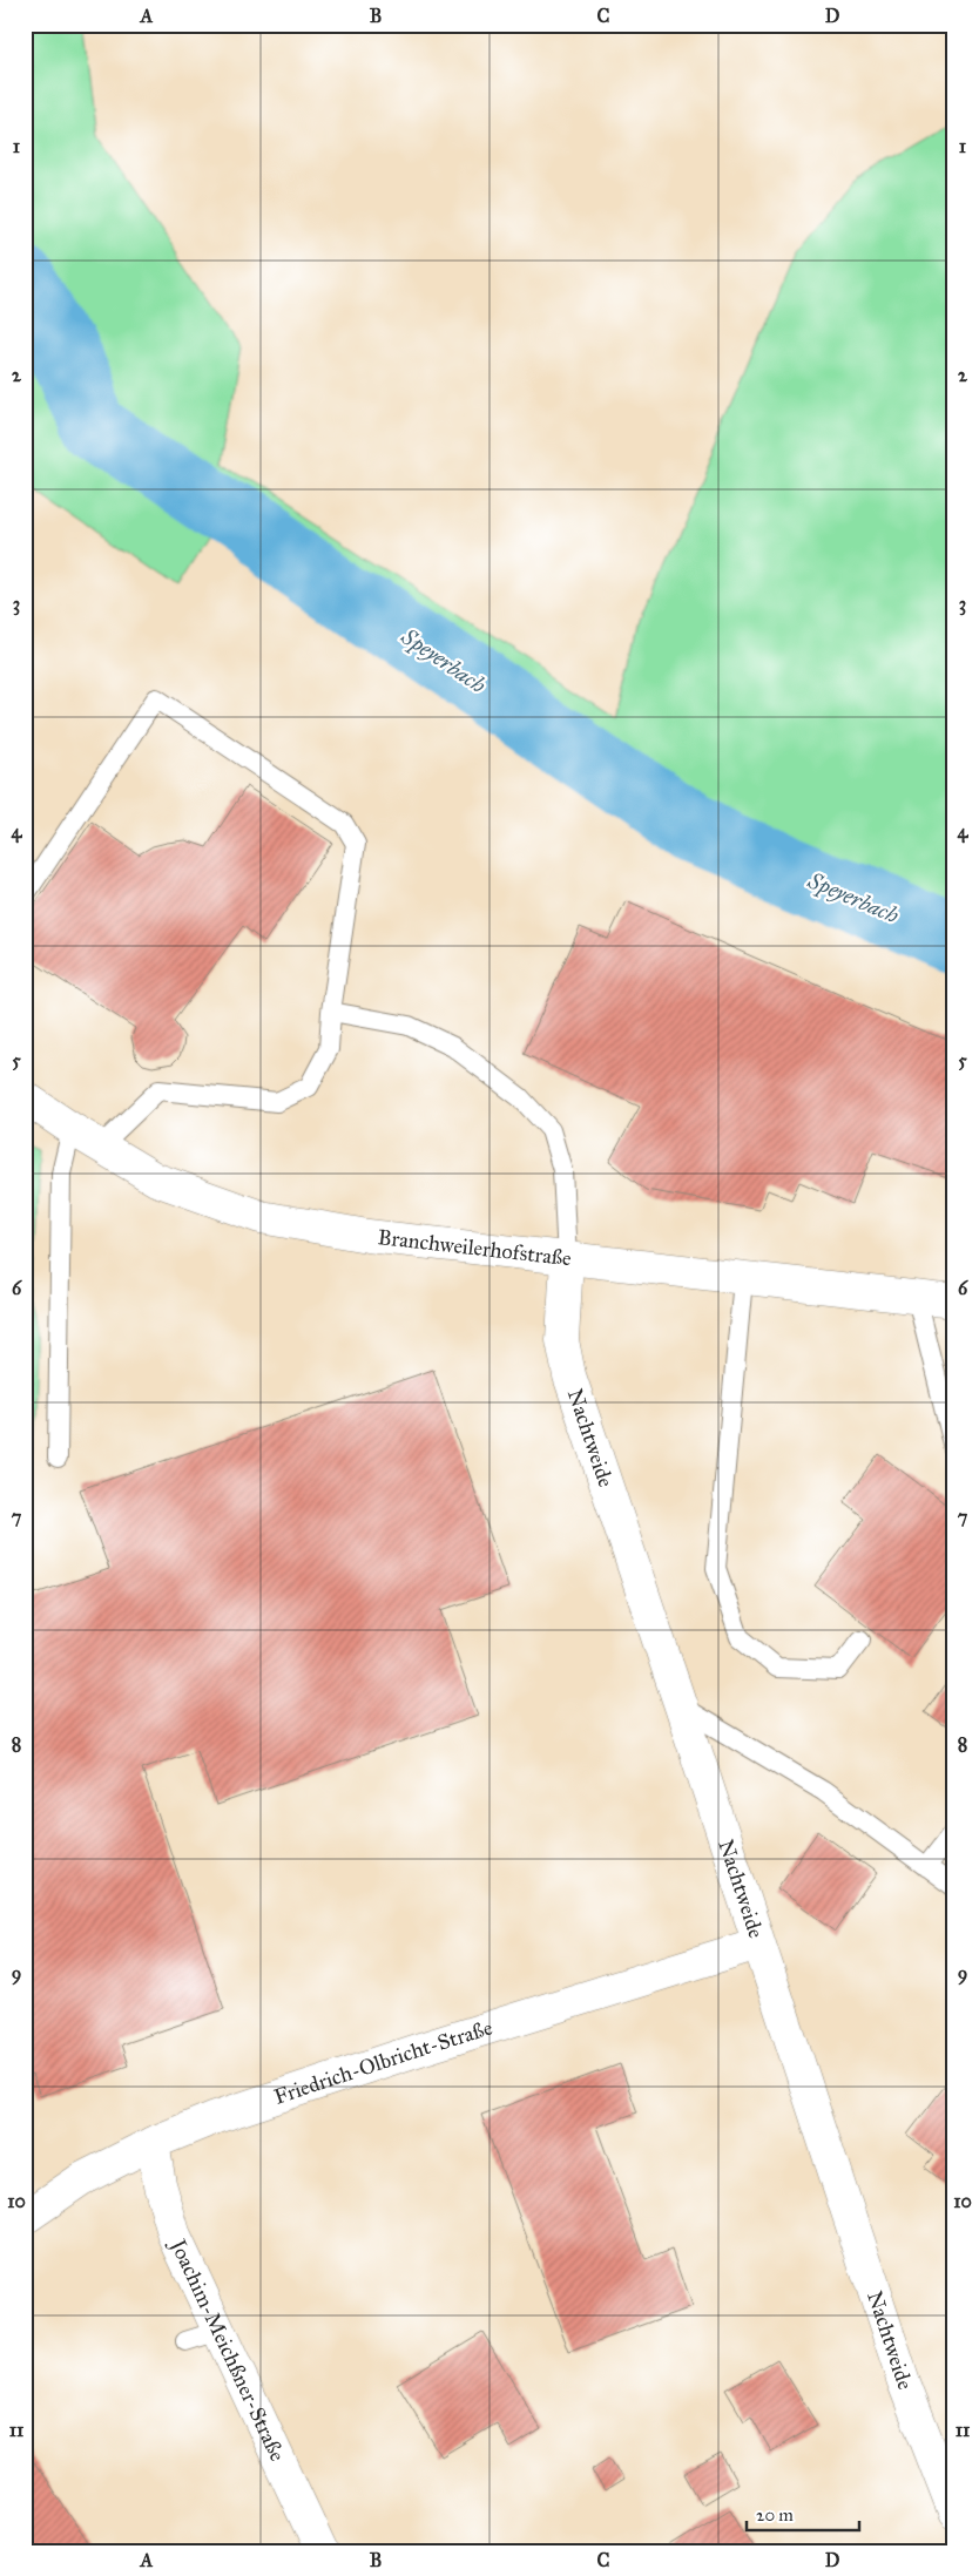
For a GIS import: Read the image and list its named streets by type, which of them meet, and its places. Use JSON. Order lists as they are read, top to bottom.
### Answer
{
  "streets": {
    "street": [
      "Branchweilerhofstraße",
      "Nachtweide",
      "Friedrich-Olbricht-Straße",
      "Joachim-Meichßner-Straße"
    ]
  },
  "crossings": [
    ["Branchweilerhofstraße", "Nachtweide"],
    ["Nachtweide", "Friedrich-Olbricht-Straße"],
    ["Friedrich-Olbricht-Straße", "Joachim-Meichßner-Straße"]
  ],
  "water": ["Speyerbach"],
  "scale_bar": "20 m",
  "grid": {
    "columns": [
      "A",
      "B",
      "C",
      "D"
    ],
    "rows": [
      "1",
      "2",
      "3",
      "4",
      "5",
      "6",
      "7",
      "8",
      "9",
      "10",
      "11"
    ]
  }
}
